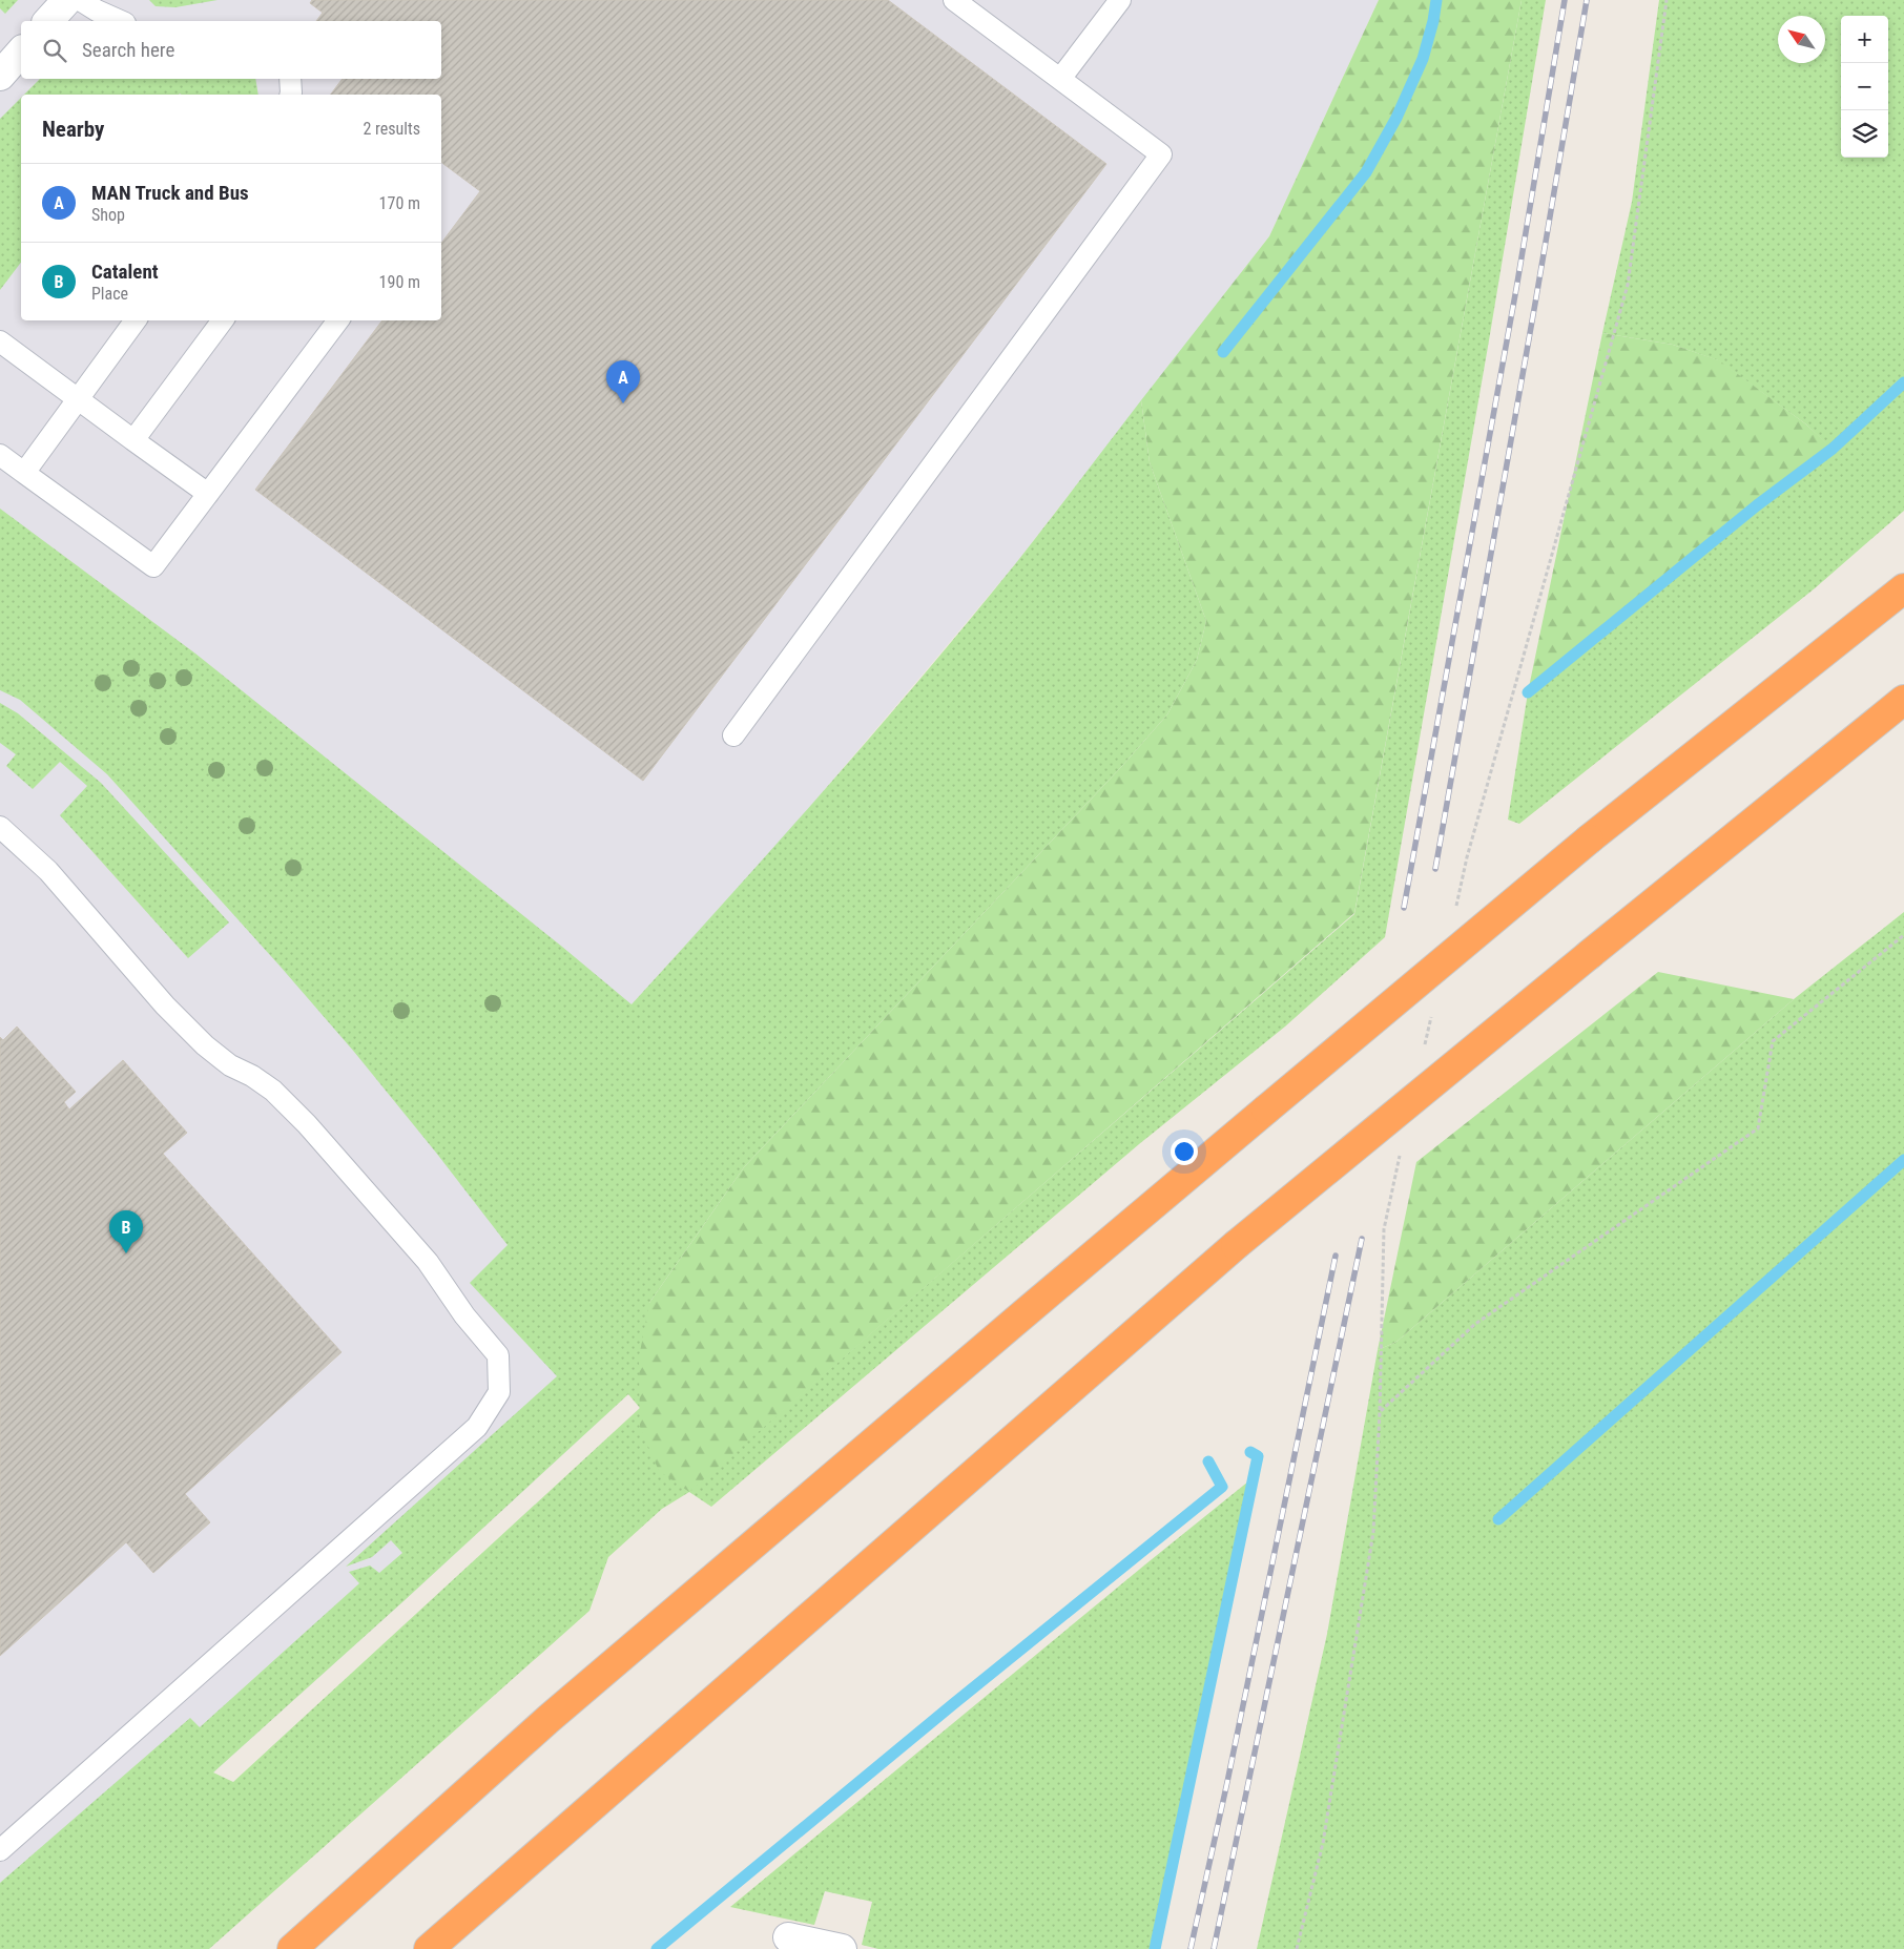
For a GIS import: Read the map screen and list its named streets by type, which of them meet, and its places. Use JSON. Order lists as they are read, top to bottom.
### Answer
{
  "north": "top left",
  "page": {
    "map_buttons": ["+", "−"],
    "search": "Search here",
    "heading": ["Nearby", "2 results"],
    "list": [
      {
        "mark": "A",
        "name": "MAN Truck and Bus",
        "note": "Shop",
        "value": "170 m"
      },
      {
        "mark": "B",
        "name": "Catalent",
        "note": "Place",
        "value": "190 m"
      }
    ],
    "pins": ["A", "B"]
  }
}
